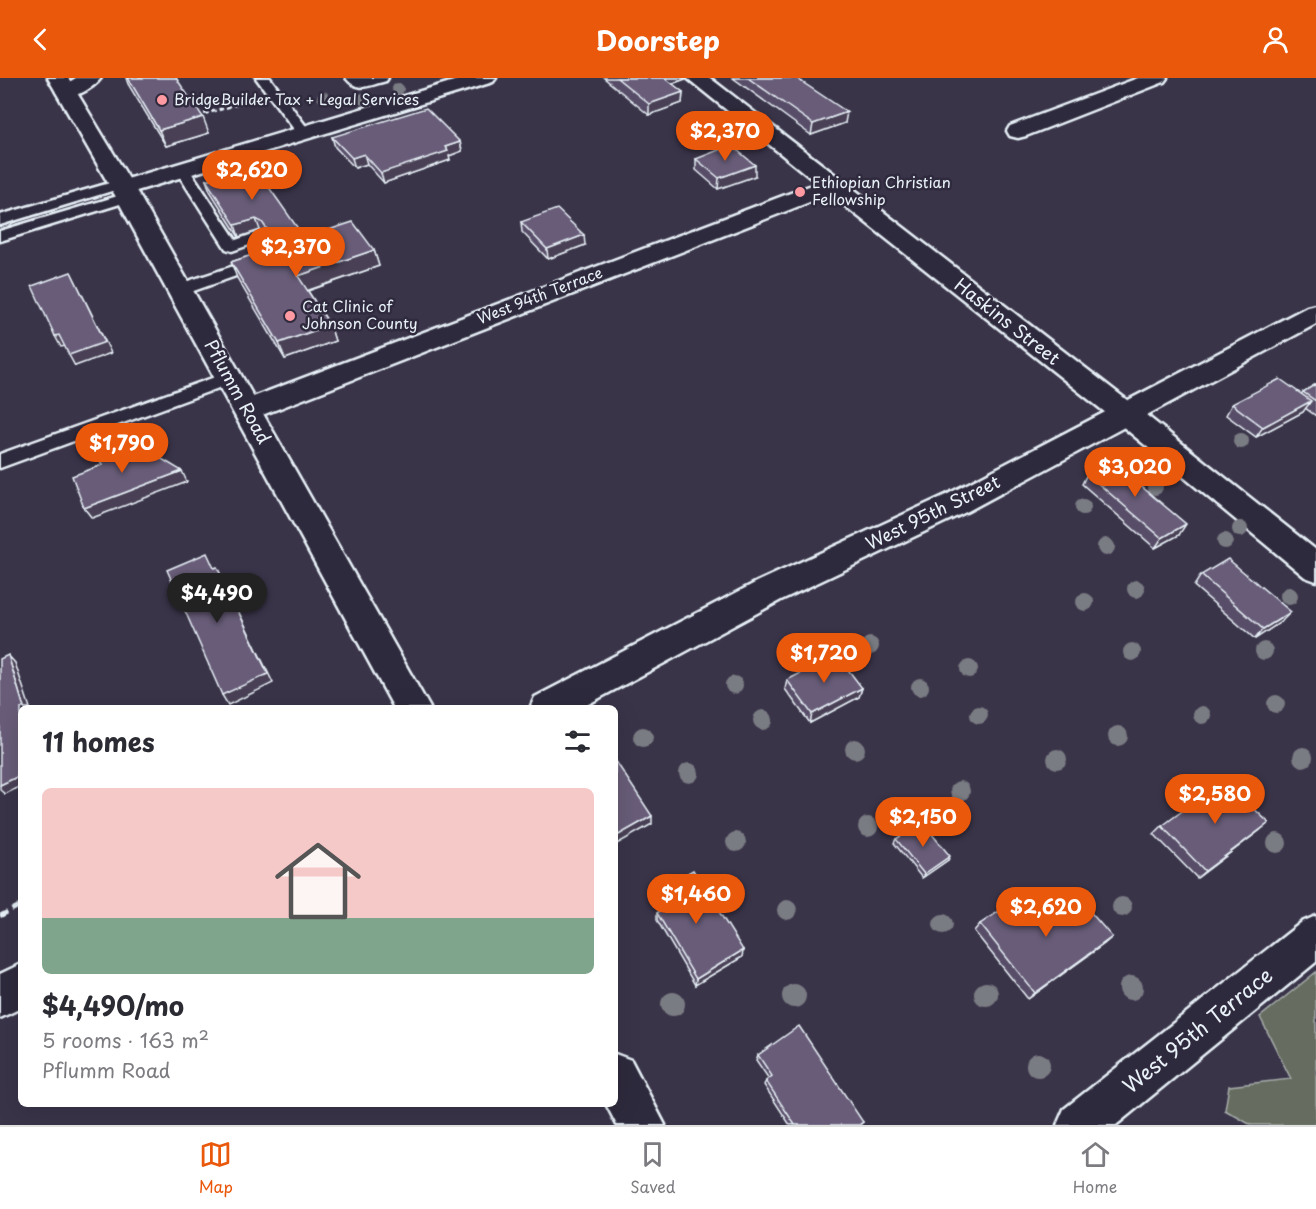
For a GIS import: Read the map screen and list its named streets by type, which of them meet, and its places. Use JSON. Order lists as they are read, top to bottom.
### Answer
{
  "streets": {
    "street": [
      "West 94th Terrace",
      "Haskins Street",
      "Pflumm Road",
      "West 95th Street",
      "West 95th Terrace"
    ]
  },
  "crossings": [
    ["West 94th Terrace", "Haskins Street"],
    ["West 94th Terrace", "Pflumm Road"],
    ["Haskins Street", "West 95th Street"]
  ],
  "places": ["BridgeBuilder Tax + Legal Services", "Ethiopian Christian Fellowship", "Cat Clinic of Johnson County"],
  "page": {
    "header": "Doorstep",
    "price": [
      "$2,370",
      "$2,620",
      "$2,370",
      "$1,790",
      "$3,020",
      "$4,490",
      "$1,720",
      "$2,580",
      "$2,150",
      "$1,460",
      "$2,620"
    ],
    "heading": "11 homes",
    "list": [
      {
        "name": "$4,490/mo",
        "note": "5 rooms · 163 m² · Pflumm Road"
      }
    ],
    "tabs": ["Map", "Saved", "Home"]
  }
}
